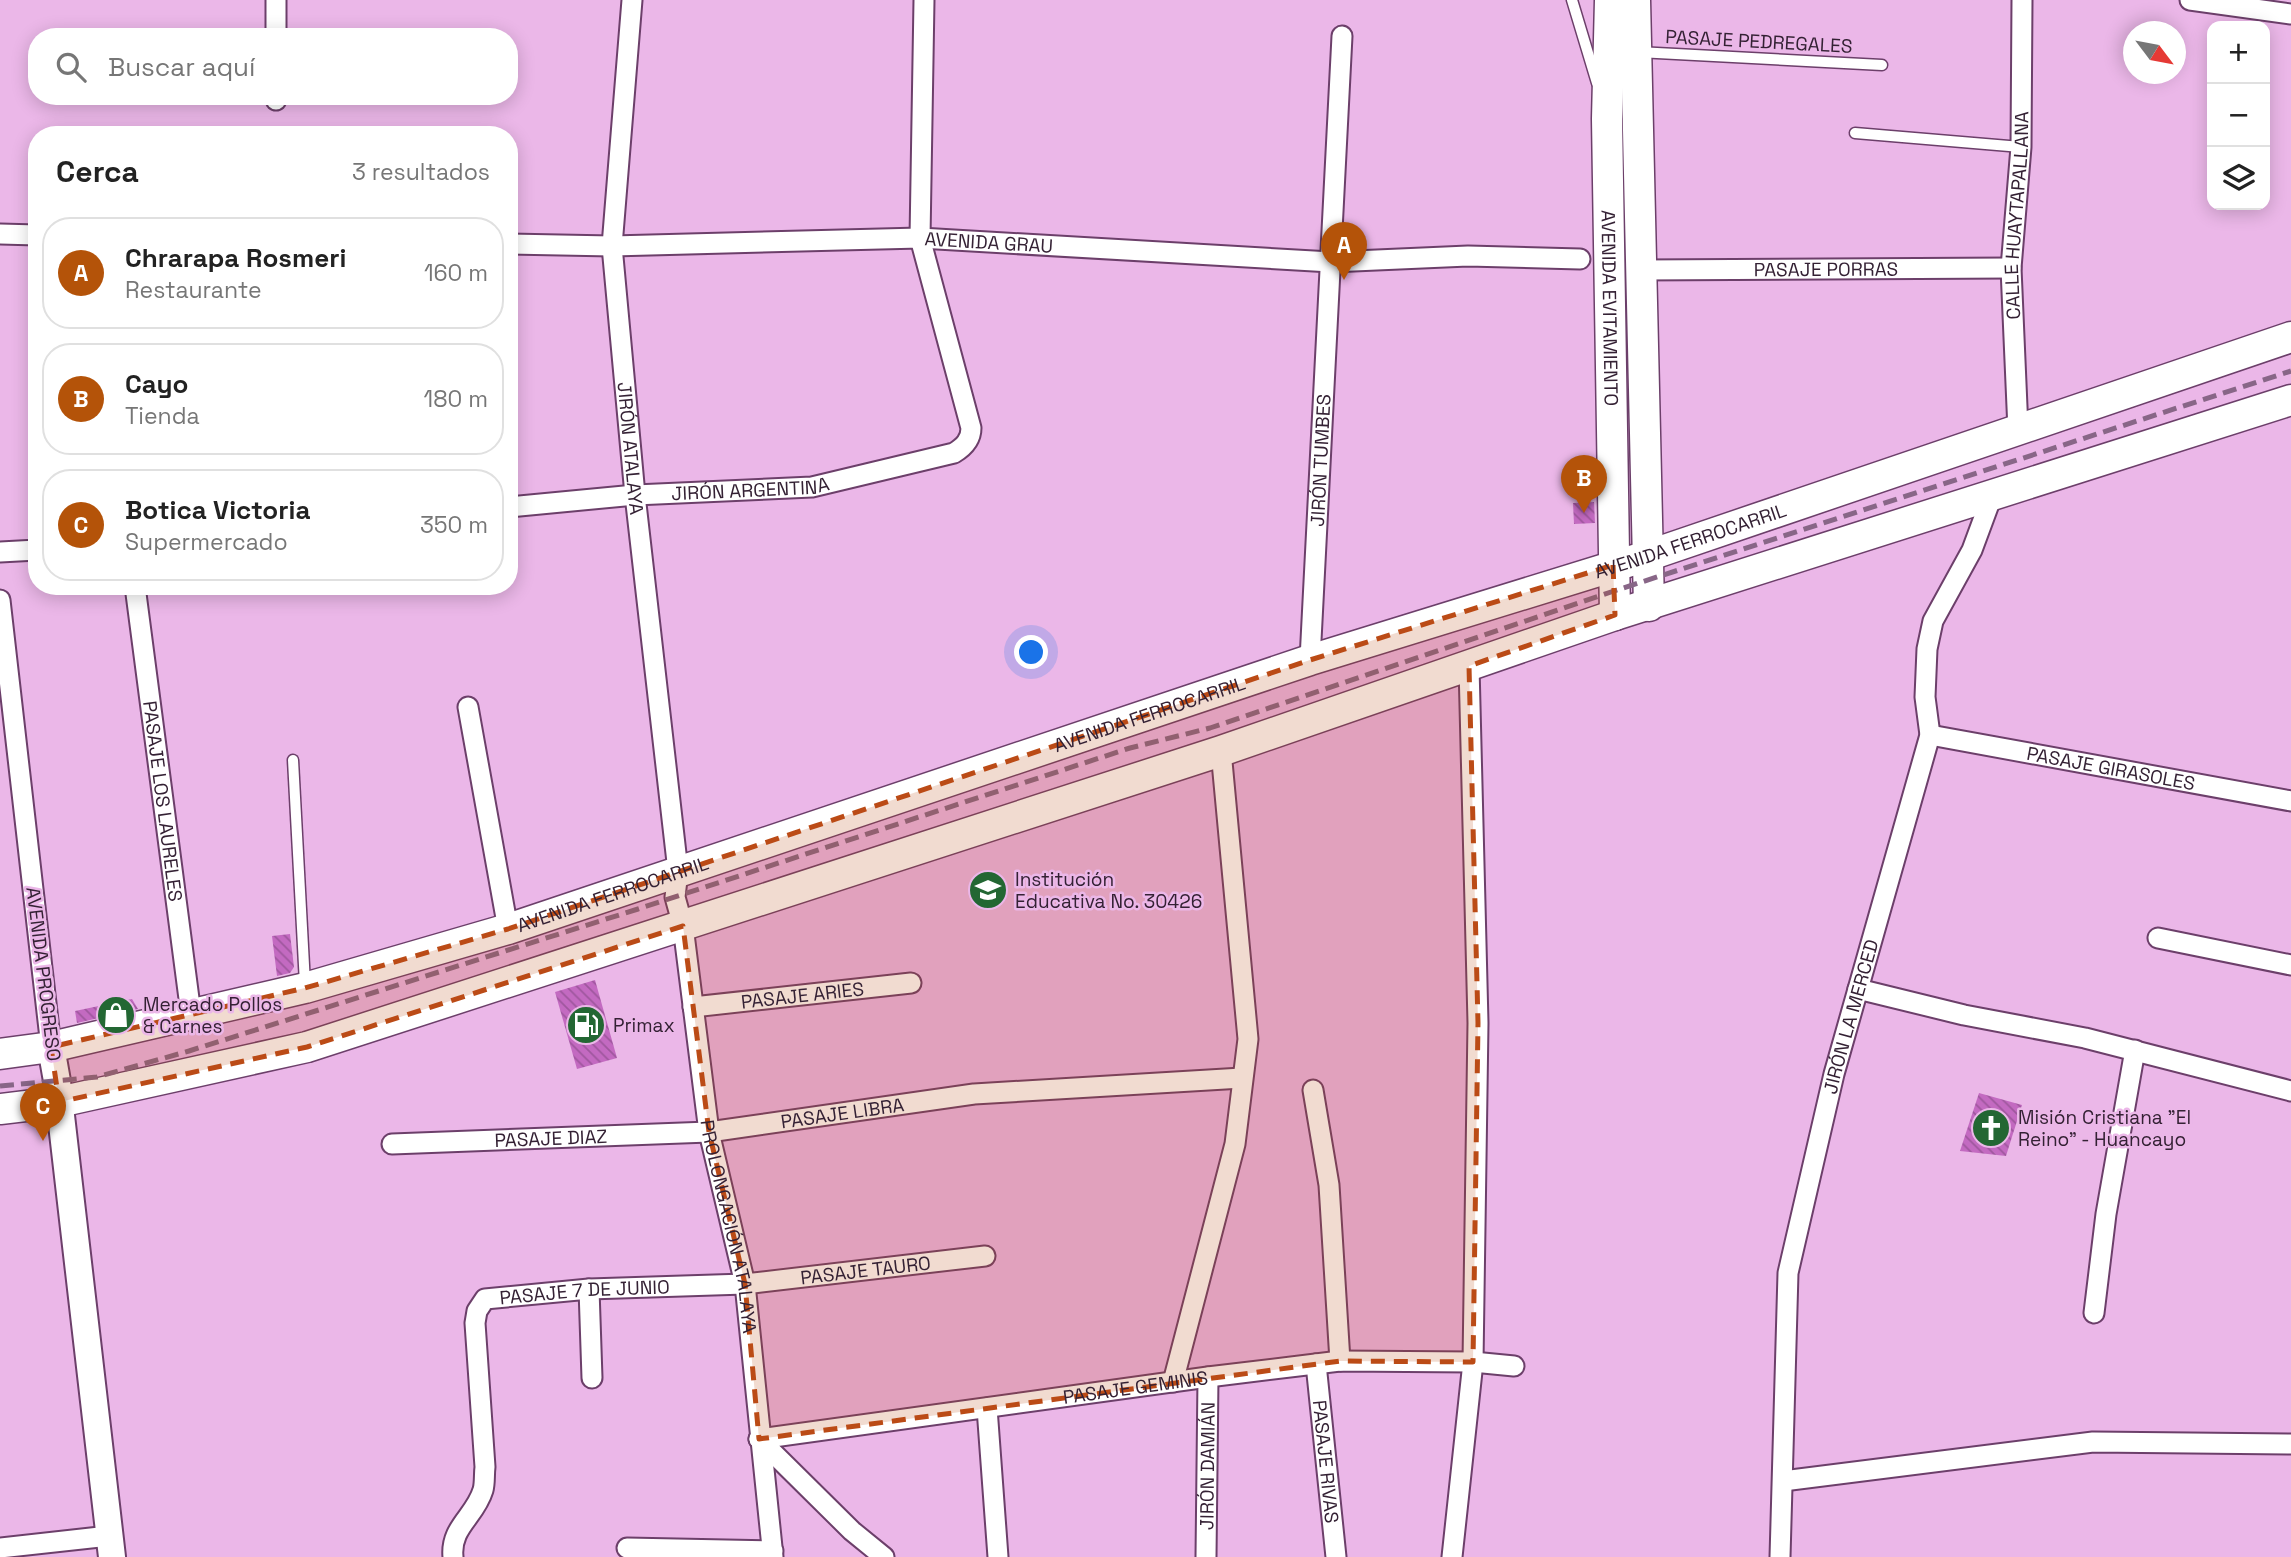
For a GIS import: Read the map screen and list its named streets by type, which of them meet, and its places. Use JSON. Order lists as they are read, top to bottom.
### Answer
{
  "streets": {
    "main road": ["AVENIDA EVITAMIENTO", "AVENIDA FERROCARRIL"],
    "street": [
      "CALLE HUAYTAPALLANA",
      "AVENIDA GRAU",
      "PASAJE PORRAS",
      "JIRÓN ATALAYA",
      "JIRÓN TUMBES",
      "JIRÓN ARGENTINA",
      "PASAJE GIRASOLES",
      "PASAJE LOS LAURELES",
      "AVENIDA PROGRESO",
      "PASAJE ARIES",
      "JIRÓN LA MERCED",
      "PASAJE LIBRA",
      "PASAJE DIAZ",
      "PROLONGACIÓN ATALAYA",
      "PASAJE TAURO",
      "PASAJE 7 DE JUNIO",
      "PASAJE GEMINIS",
      "PASAJE RIVAS",
      "JIRÓN DAMIÁN"
    ],
    "lane": ["PASAJE PEDREGALES"]
  },
  "crossings": [
    ["PASAJE PEDREGALES", "AVENIDA EVITAMIENTO"],
    ["CALLE HUAYTAPALLANA", "PASAJE PORRAS"],
    ["CALLE HUAYTAPALLANA", "AVENIDA FERROCARRIL"],
    ["AVENIDA GRAU", "JIRÓN ATALAYA"],
    ["AVENIDA GRAU", "JIRÓN TUMBES"],
    ["AVENIDA GRAU", "JIRÓN ARGENTINA"],
    ["PASAJE PORRAS", "AVENIDA EVITAMIENTO"],
    ["AVENIDA EVITAMIENTO", "AVENIDA FERROCARRIL"],
    ["JIRÓN ATALAYA", "JIRÓN ARGENTINA"],
    ["JIRÓN ATALAYA", "AVENIDA FERROCARRIL"],
    ["JIRÓN ATALAYA", "PROLONGACIÓN ATALAYA"],
    ["JIRÓN TUMBES", "AVENIDA FERROCARRIL"],
    ["AVENIDA FERROCARRIL", "PASAJE LOS LAURELES"],
    ["AVENIDA FERROCARRIL", "AVENIDA PROGRESO"],
    ["AVENIDA FERROCARRIL", "PROLONGACIÓN ATALAYA"],
    ["PASAJE GIRASOLES", "JIRÓN LA MERCED"],
    ["PASAJE ARIES", "PROLONGACIÓN ATALAYA"],
    ["PASAJE LIBRA", "PASAJE DIAZ"],
    ["PASAJE LIBRA", "PROLONGACIÓN ATALAYA"],
    ["PASAJE DIAZ", "PROLONGACIÓN ATALAYA"],
    ["PROLONGACIÓN ATALAYA", "PASAJE TAURO"],
    ["PROLONGACIÓN ATALAYA", "PASAJE 7 DE JUNIO"],
    ["PROLONGACIÓN ATALAYA", "PASAJE GEMINIS"],
    ["PASAJE TAURO", "PASAJE 7 DE JUNIO"],
    ["PASAJE GEMINIS", "PASAJE RIVAS"],
    ["PASAJE GEMINIS", "JIRÓN DAMIÁN"]
  ],
  "places": {
    "school or university": ["Institución Educativa No. 30426"],
    "shop": ["Mercado Pollos & Carnes"],
    "fuel station": ["Primax"],
    "church": ["Misión Cristiana \"El Reino\" - Huancayo"]
  },
  "north": "bottom right",
  "page": {
    "map_buttons": ["+", "−"],
    "search": "Buscar aquí",
    "heading": ["Cerca", "3 resultados"],
    "list": [
      {
        "mark": "A",
        "name": "Chrarapa Rosmeri",
        "note": "Restaurante",
        "value": "160 m"
      },
      {
        "mark": "B",
        "name": "Cayo",
        "note": "Tienda",
        "value": "180 m"
      },
      {
        "mark": "C",
        "name": "Botica Victoria",
        "note": "Supermercado",
        "value": "350 m"
      }
    ],
    "pins": ["A", "B", "C"]
  }
}
